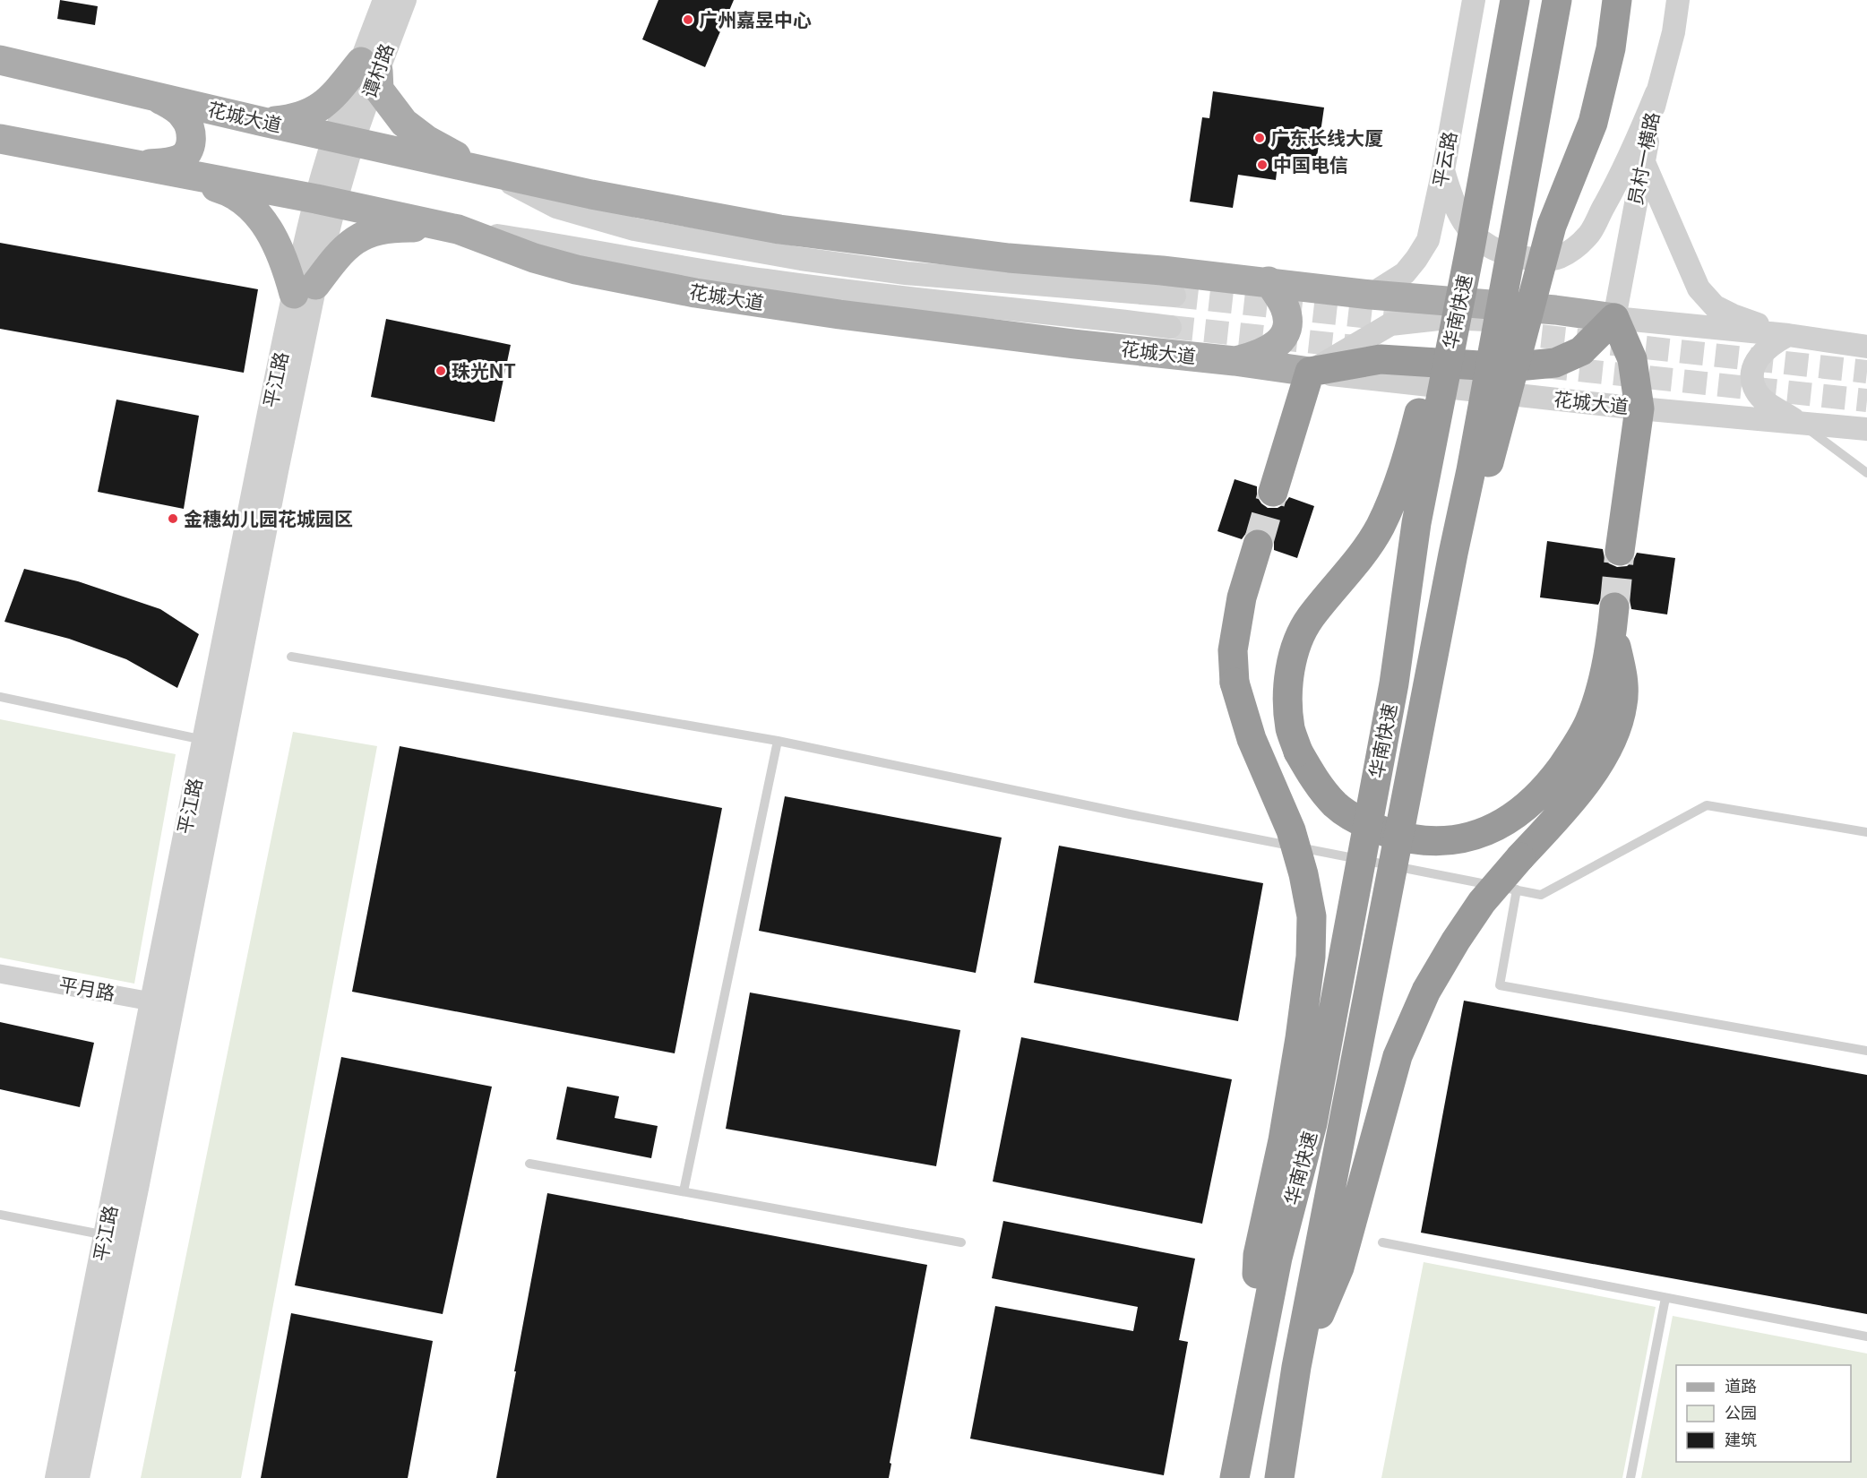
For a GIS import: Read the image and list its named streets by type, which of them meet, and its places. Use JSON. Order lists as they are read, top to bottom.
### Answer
{
  "streets": {
    "highway": ["华南快速"],
    "main road": ["花城大道"],
    "street": [
      "谭村路",
      "员村一横路",
      "平云路",
      "平江路",
      "平月路"
    ]
  },
  "crossings": [
    ["谭村路", "花城大道"],
    ["谭村路", "平江路"],
    ["花城大道", "员村一横路"],
    ["花城大道", "平云路"],
    ["花城大道", "平江路"],
    ["平江路", "平月路"]
  ],
  "places": [
    "广州嘉昱中心",
    "广东长线大厦",
    "中国电信",
    "珠光NT",
    "金穗幼儿园花城园区"
  ],
  "legend": ["道路", "公园", "建筑"]
}
